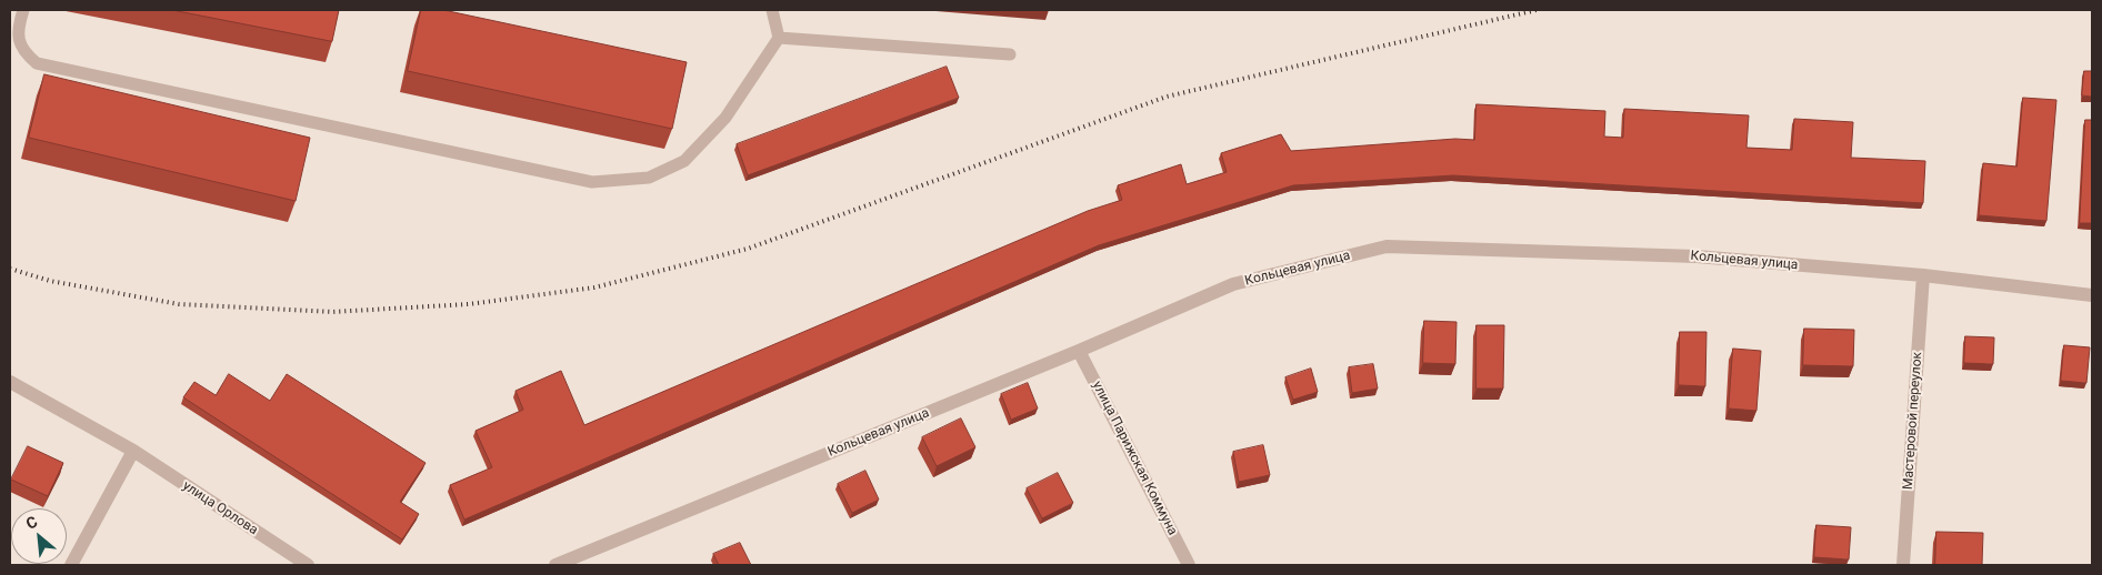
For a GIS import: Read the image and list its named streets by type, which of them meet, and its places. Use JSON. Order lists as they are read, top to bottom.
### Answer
{
  "streets": {
    "street": [
      "Кольцевая улица",
      "Мастеровой переулок",
      "улица Парижская Коммуна",
      "улица Орлова"
    ]
  },
  "crossings": [
    ["Кольцевая улица", "Мастеровой переулок"],
    ["Кольцевая улица", "улица Парижская Коммуна"]
  ],
  "north": "top left"
}
